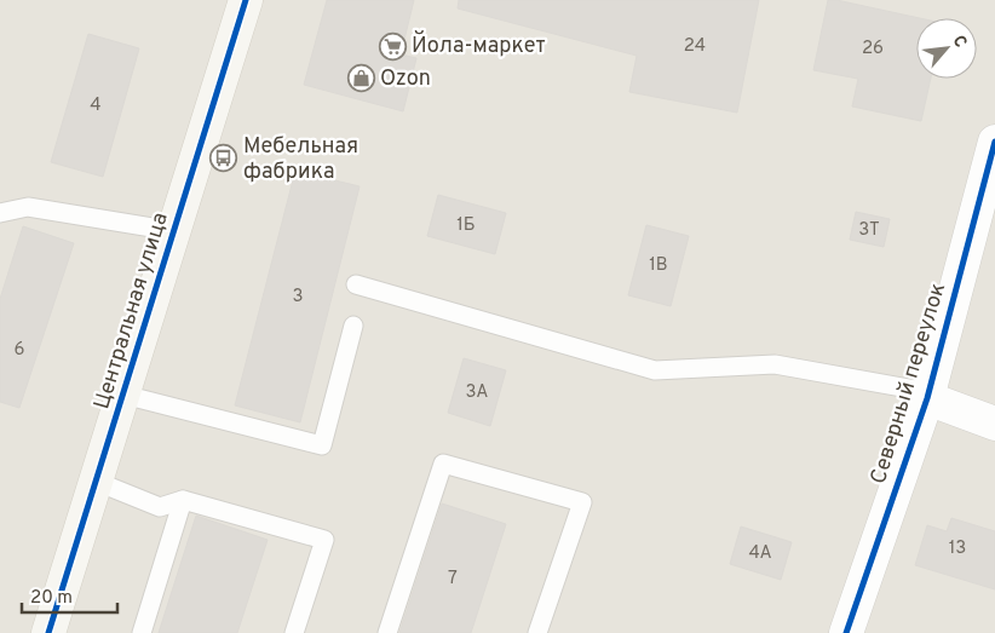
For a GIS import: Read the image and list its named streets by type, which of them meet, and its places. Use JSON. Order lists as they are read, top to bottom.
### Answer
{
  "streets": {
    "street": ["Центральная улица", "Северный переулок"]
  },
  "places": {
    "supermarket": ["Йола-маркет"],
    "shop": ["Ozon"],
    "bus stop": ["Мебельная фабрика"]
  },
  "house_numbers": [
    "24",
    "26",
    "4",
    "1Б",
    "3Т",
    "1В",
    "3",
    "6",
    "3А",
    "13",
    "4А",
    "7"
  ],
  "scale_bar": "20 m",
  "north": "top right"
}
